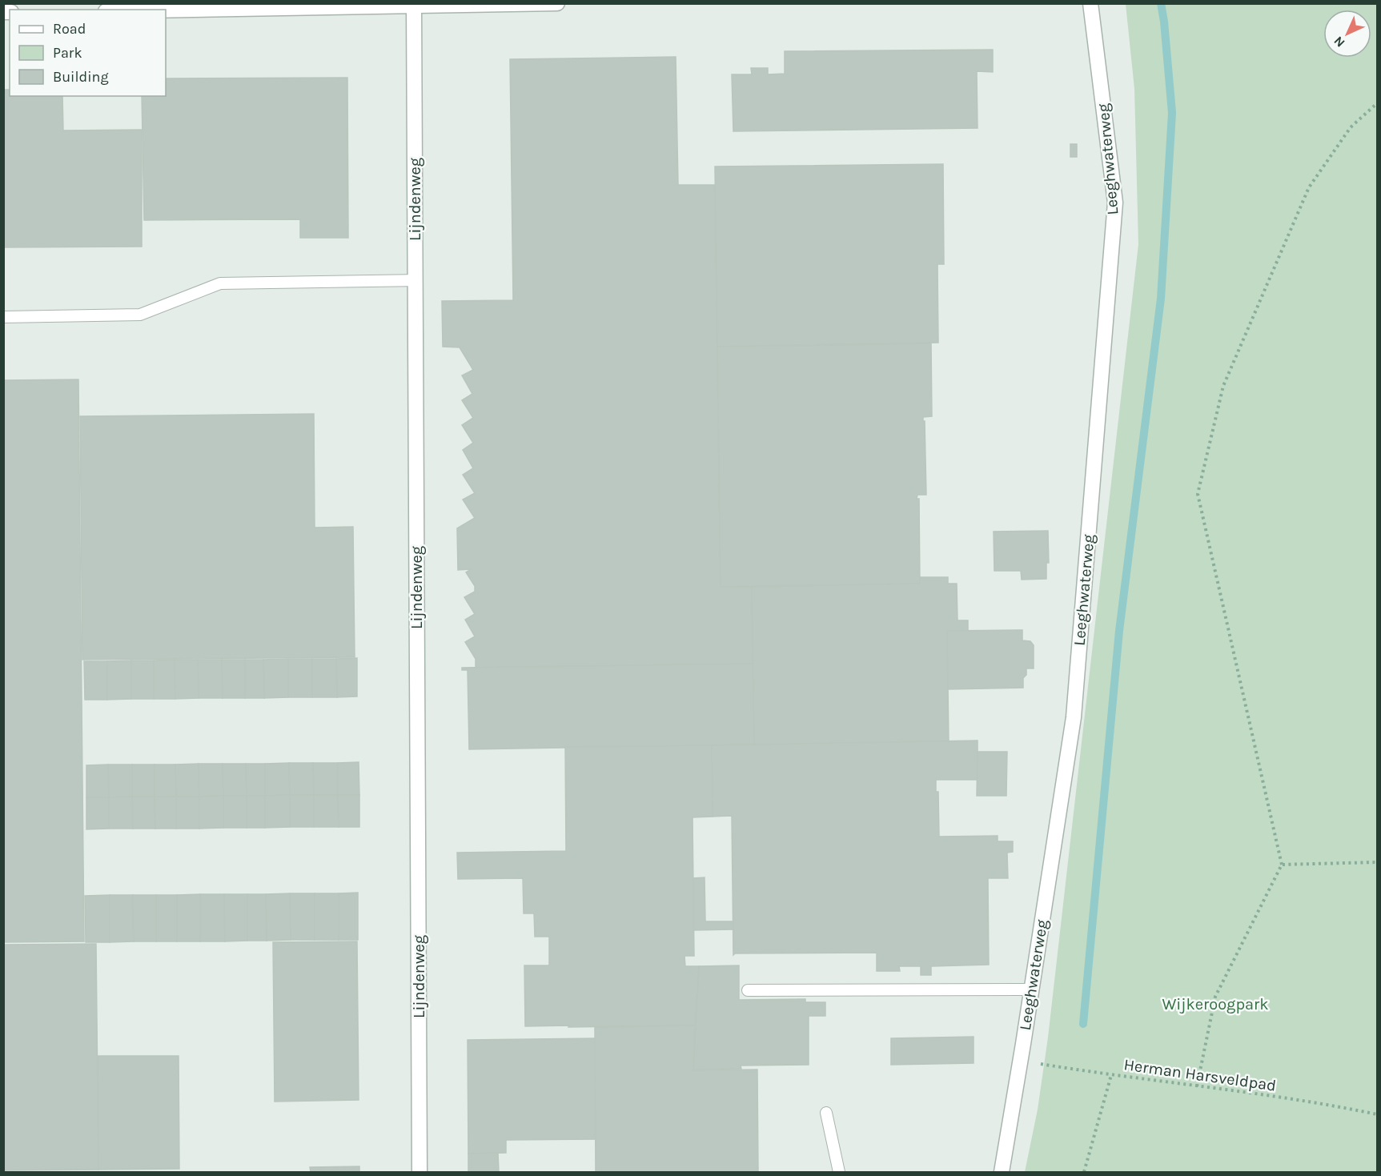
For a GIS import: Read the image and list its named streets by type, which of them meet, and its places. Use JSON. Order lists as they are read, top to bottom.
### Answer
{
  "streets": {
    "street": ["Leeghwaterweg", "Lijndenweg"],
    "path": ["Herman Harsveldpad"]
  },
  "crossings": [
    ["Leeghwaterweg", "Herman Harsveldpad"]
  ],
  "parks": ["Wijkeroogpark"],
  "legend": ["Road", "Park", "Building"],
  "north": "bottom left"
}
